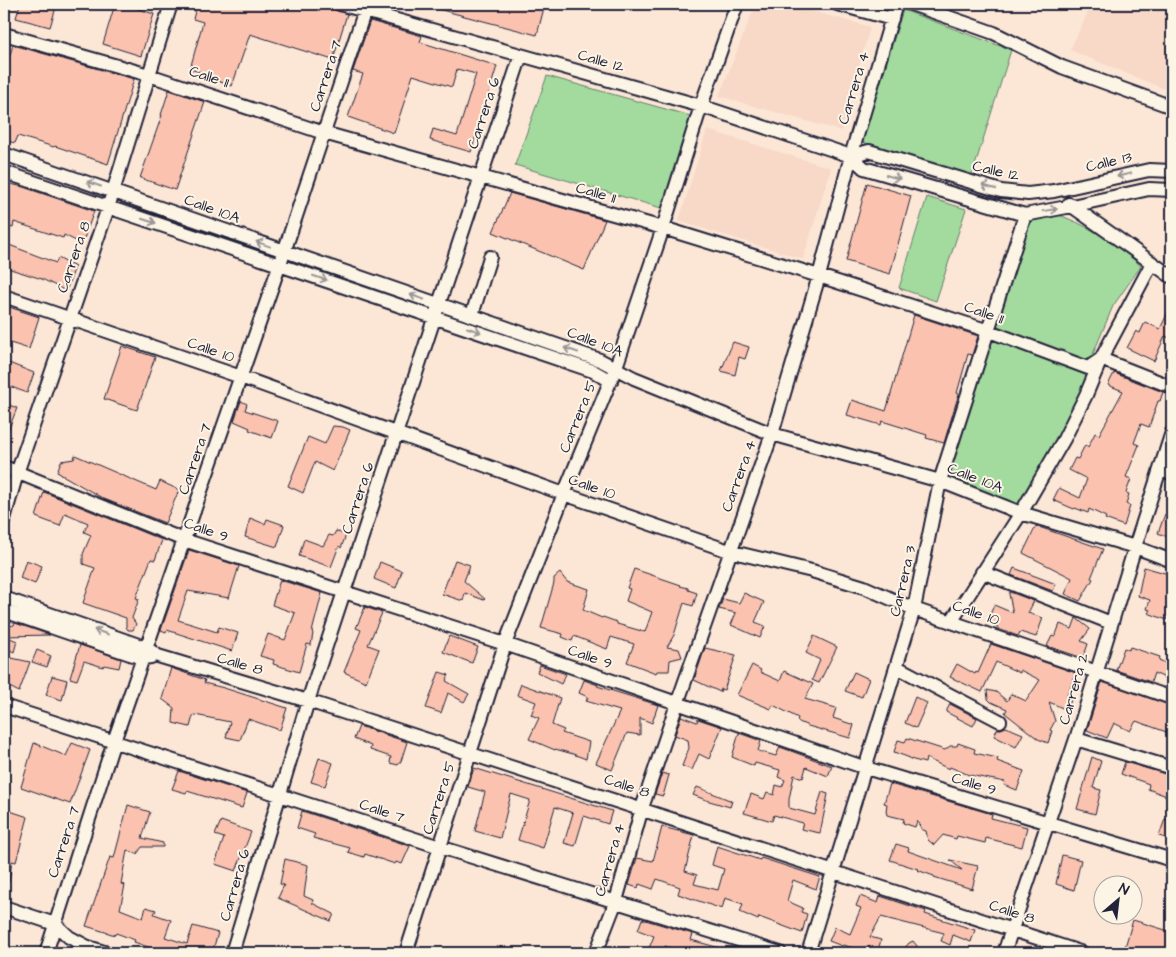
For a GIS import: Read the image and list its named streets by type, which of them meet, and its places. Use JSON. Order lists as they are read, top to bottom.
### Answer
{
  "streets": {
    "street": [
      "Calle 12",
      "Carrera 7",
      "Calle 11",
      "Carrera 4",
      "Carrera 6",
      "Calle 13",
      "Calle 10A",
      "Carrera 8",
      "Calle 10",
      "Carrera 5",
      "Calle 9",
      "Carrera 3",
      "Calle 8",
      "Carrera 2",
      "Calle 7"
    ]
  },
  "crossings": [
    ["Calle 12", "Carrera 7"],
    ["Calle 12", "Carrera 4"],
    ["Calle 12", "Carrera 6"],
    ["Calle 12", "Calle 13"],
    ["Calle 12", "Carrera 5"],
    ["Calle 12", "Carrera 3"],
    ["Carrera 7", "Calle 11"],
    ["Carrera 7", "Calle 10A"],
    ["Carrera 7", "Calle 10"],
    ["Carrera 7", "Calle 9"],
    ["Carrera 7", "Calle 8"],
    ["Carrera 7", "Calle 7"],
    ["Calle 11", "Carrera 4"],
    ["Calle 11", "Carrera 6"],
    ["Calle 11", "Carrera 8"],
    ["Calle 11", "Carrera 5"],
    ["Calle 11", "Carrera 3"],
    ["Carrera 4", "Calle 10A"],
    ["Carrera 4", "Calle 10"],
    ["Carrera 4", "Calle 9"],
    ["Carrera 4", "Calle 8"],
    ["Carrera 4", "Calle 7"],
    ["Carrera 6", "Calle 10A"],
    ["Carrera 6", "Calle 10"],
    ["Carrera 6", "Calle 9"],
    ["Carrera 6", "Calle 8"],
    ["Carrera 6", "Calle 7"],
    ["Calle 10A", "Carrera 8"],
    ["Calle 10A", "Carrera 5"],
    ["Calle 10A", "Carrera 3"],
    ["Calle 10A", "Carrera 2"],
    ["Carrera 8", "Calle 10"],
    ["Carrera 8", "Calle 9"],
    ["Calle 10", "Carrera 5"],
    ["Calle 10", "Carrera 3"],
    ["Calle 10", "Carrera 2"],
    ["Carrera 5", "Calle 9"],
    ["Carrera 5", "Calle 8"],
    ["Carrera 5", "Calle 7"],
    ["Calle 9", "Carrera 3"],
    ["Calle 9", "Carrera 2"],
    ["Carrera 3", "Calle 8"],
    ["Calle 8", "Carrera 2"]
  ],
  "north": "top right"
}
